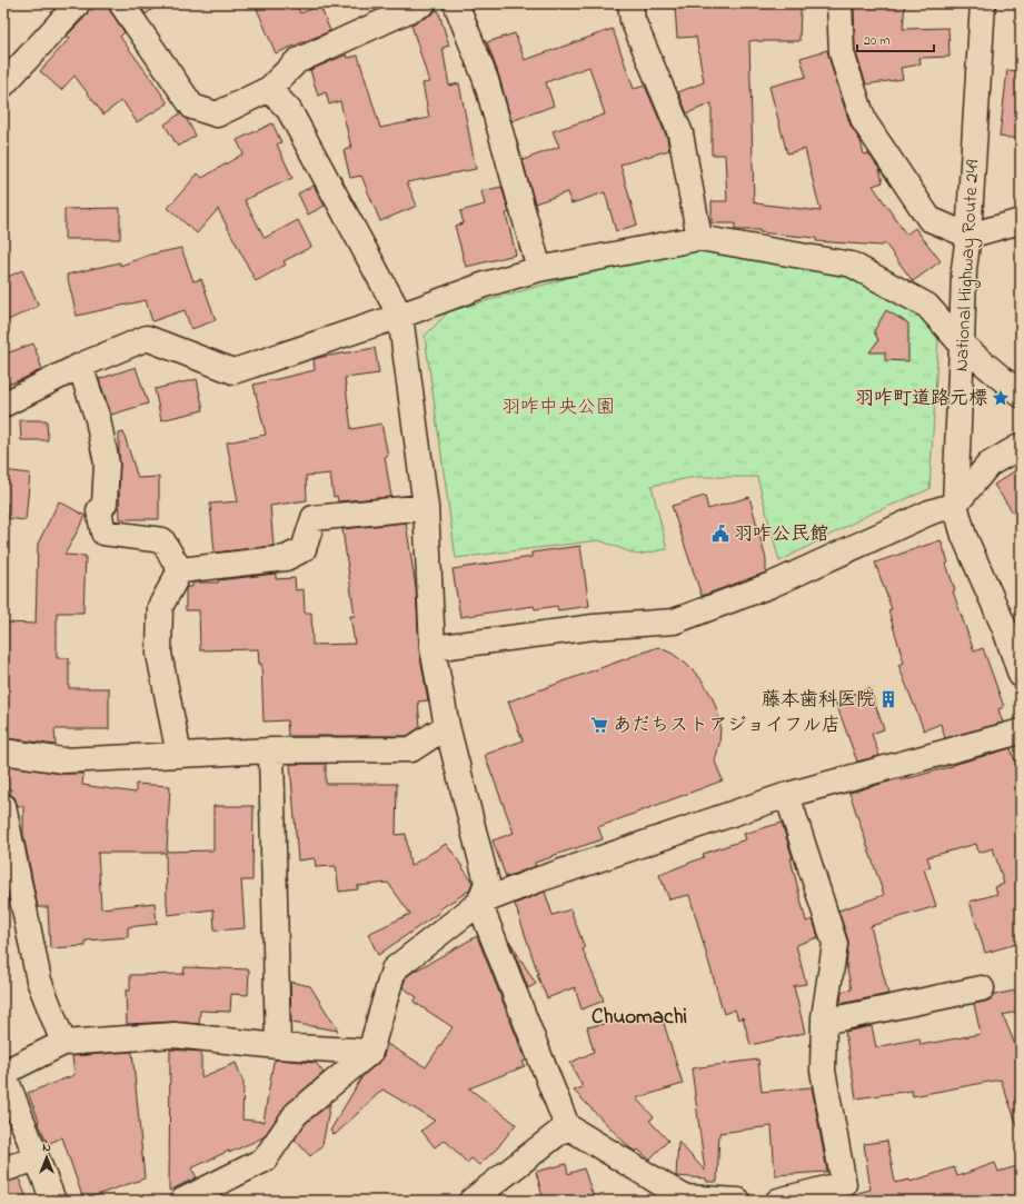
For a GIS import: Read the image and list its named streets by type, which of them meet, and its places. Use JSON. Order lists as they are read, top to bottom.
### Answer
{
  "streets": {
    "main road": ["National Highway Route 249"]
  },
  "districts": ["Chuomachi"],
  "parks": ["羽咋中央公園"],
  "places": {
    "place": ["羽咋町道路元標"],
    "public building": ["羽咋公民館"],
    "building": ["藤本歯科医院"],
    "supermarket": ["あだちストアジョイフル店"]
  },
  "scale_bar": "20 m",
  "north": "top"
}
